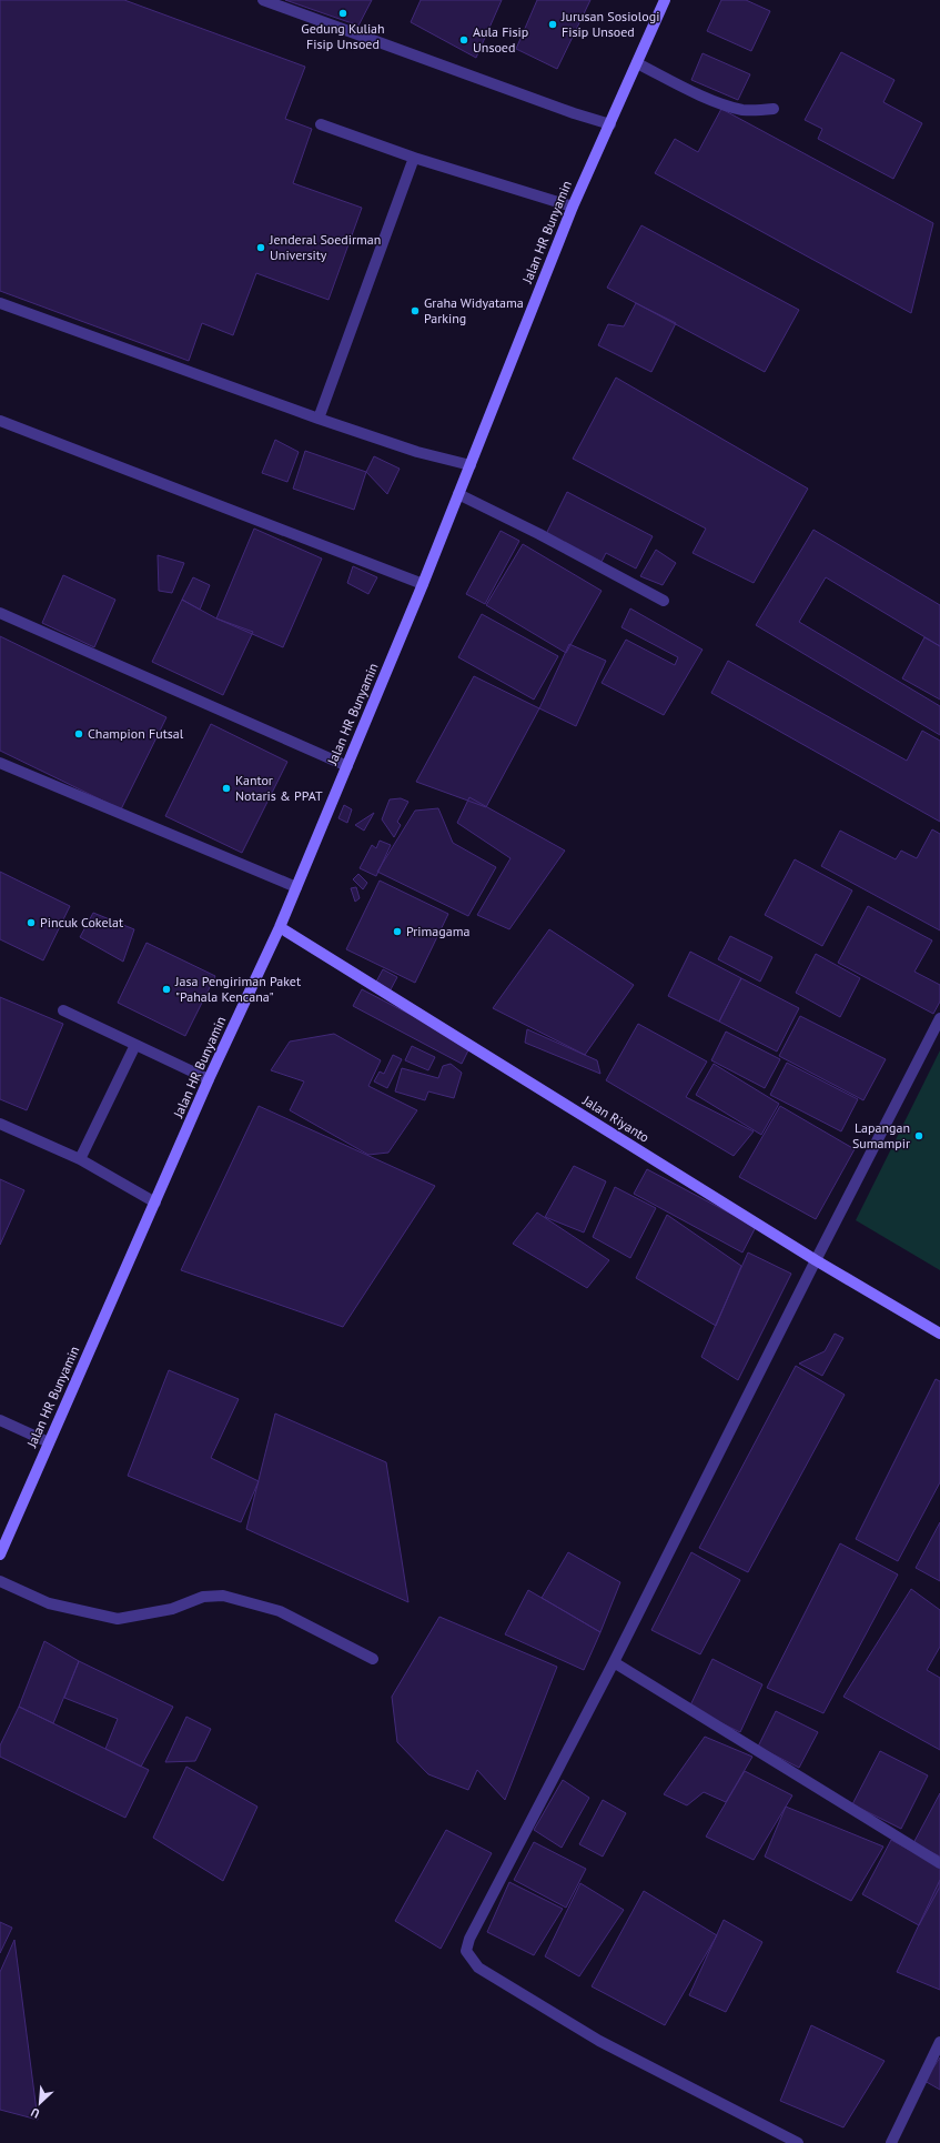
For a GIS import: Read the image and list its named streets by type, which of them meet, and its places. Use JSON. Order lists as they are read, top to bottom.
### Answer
{
  "streets": {
    "main road": ["Jalan HR Bunyamin", "Jalan Riyanto"]
  },
  "crossings": [
    ["Jalan HR Bunyamin", "Jalan Riyanto"]
  ],
  "places": [
    "Gedung Kuliah Fisip Unsoed",
    "Jurusan Sosiologi Fisip Unsoed",
    "Aula Fisip Unsoed",
    "Jenderal Soedirman University",
    "Graha Widyatama Parking",
    "Champion Futsal",
    "Kantor Notaris & PPAT",
    "Pincuk Cokelat",
    "Primagama",
    "Jasa Pengiriman Paket \"Pahala Kencana\"",
    "Lapangan Sumampir"
  ],
  "north": "bottom left"
}
